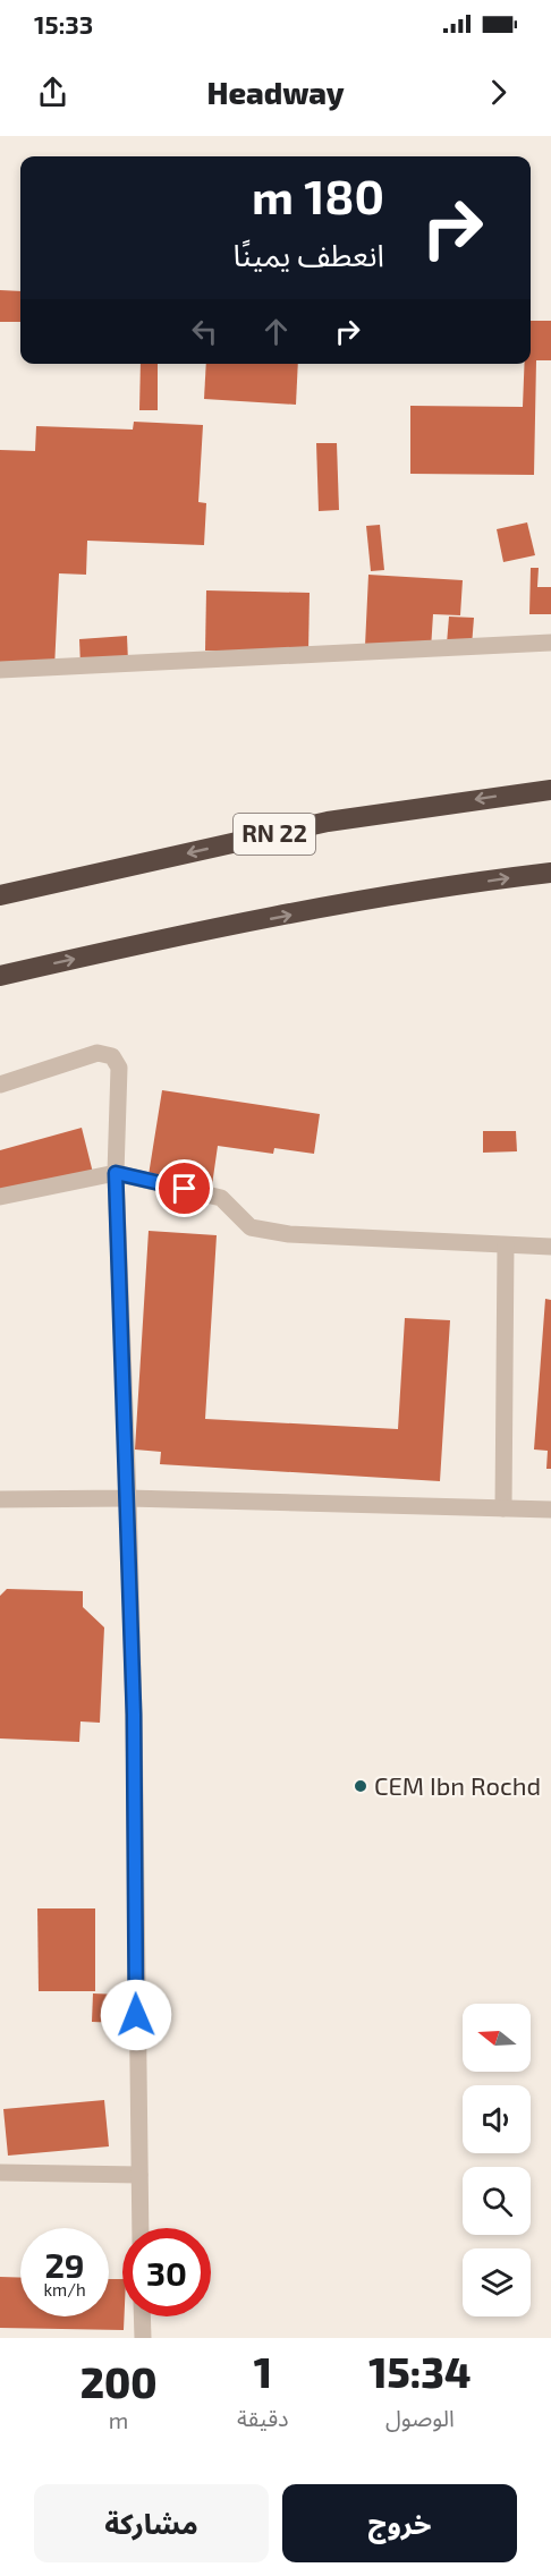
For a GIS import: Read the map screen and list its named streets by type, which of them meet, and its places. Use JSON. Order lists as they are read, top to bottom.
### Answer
{
  "streets": {
    "highway": ["RN 22"]
  },
  "places": ["CEM Ibn Rochd"],
  "north": "left",
  "page": {
    "status": "15:33",
    "header": "Headway",
    "turn": ["180 m", "انعطف يمينًا"],
    "speed": "29 km/h",
    "limit": "30",
    "eta": [
      "15:34",
      "الوصول",
      "1",
      "دقيقة",
      "200",
      "m"
    ],
    "buttons": ["خروج", "مشاركة"]
  }
}
